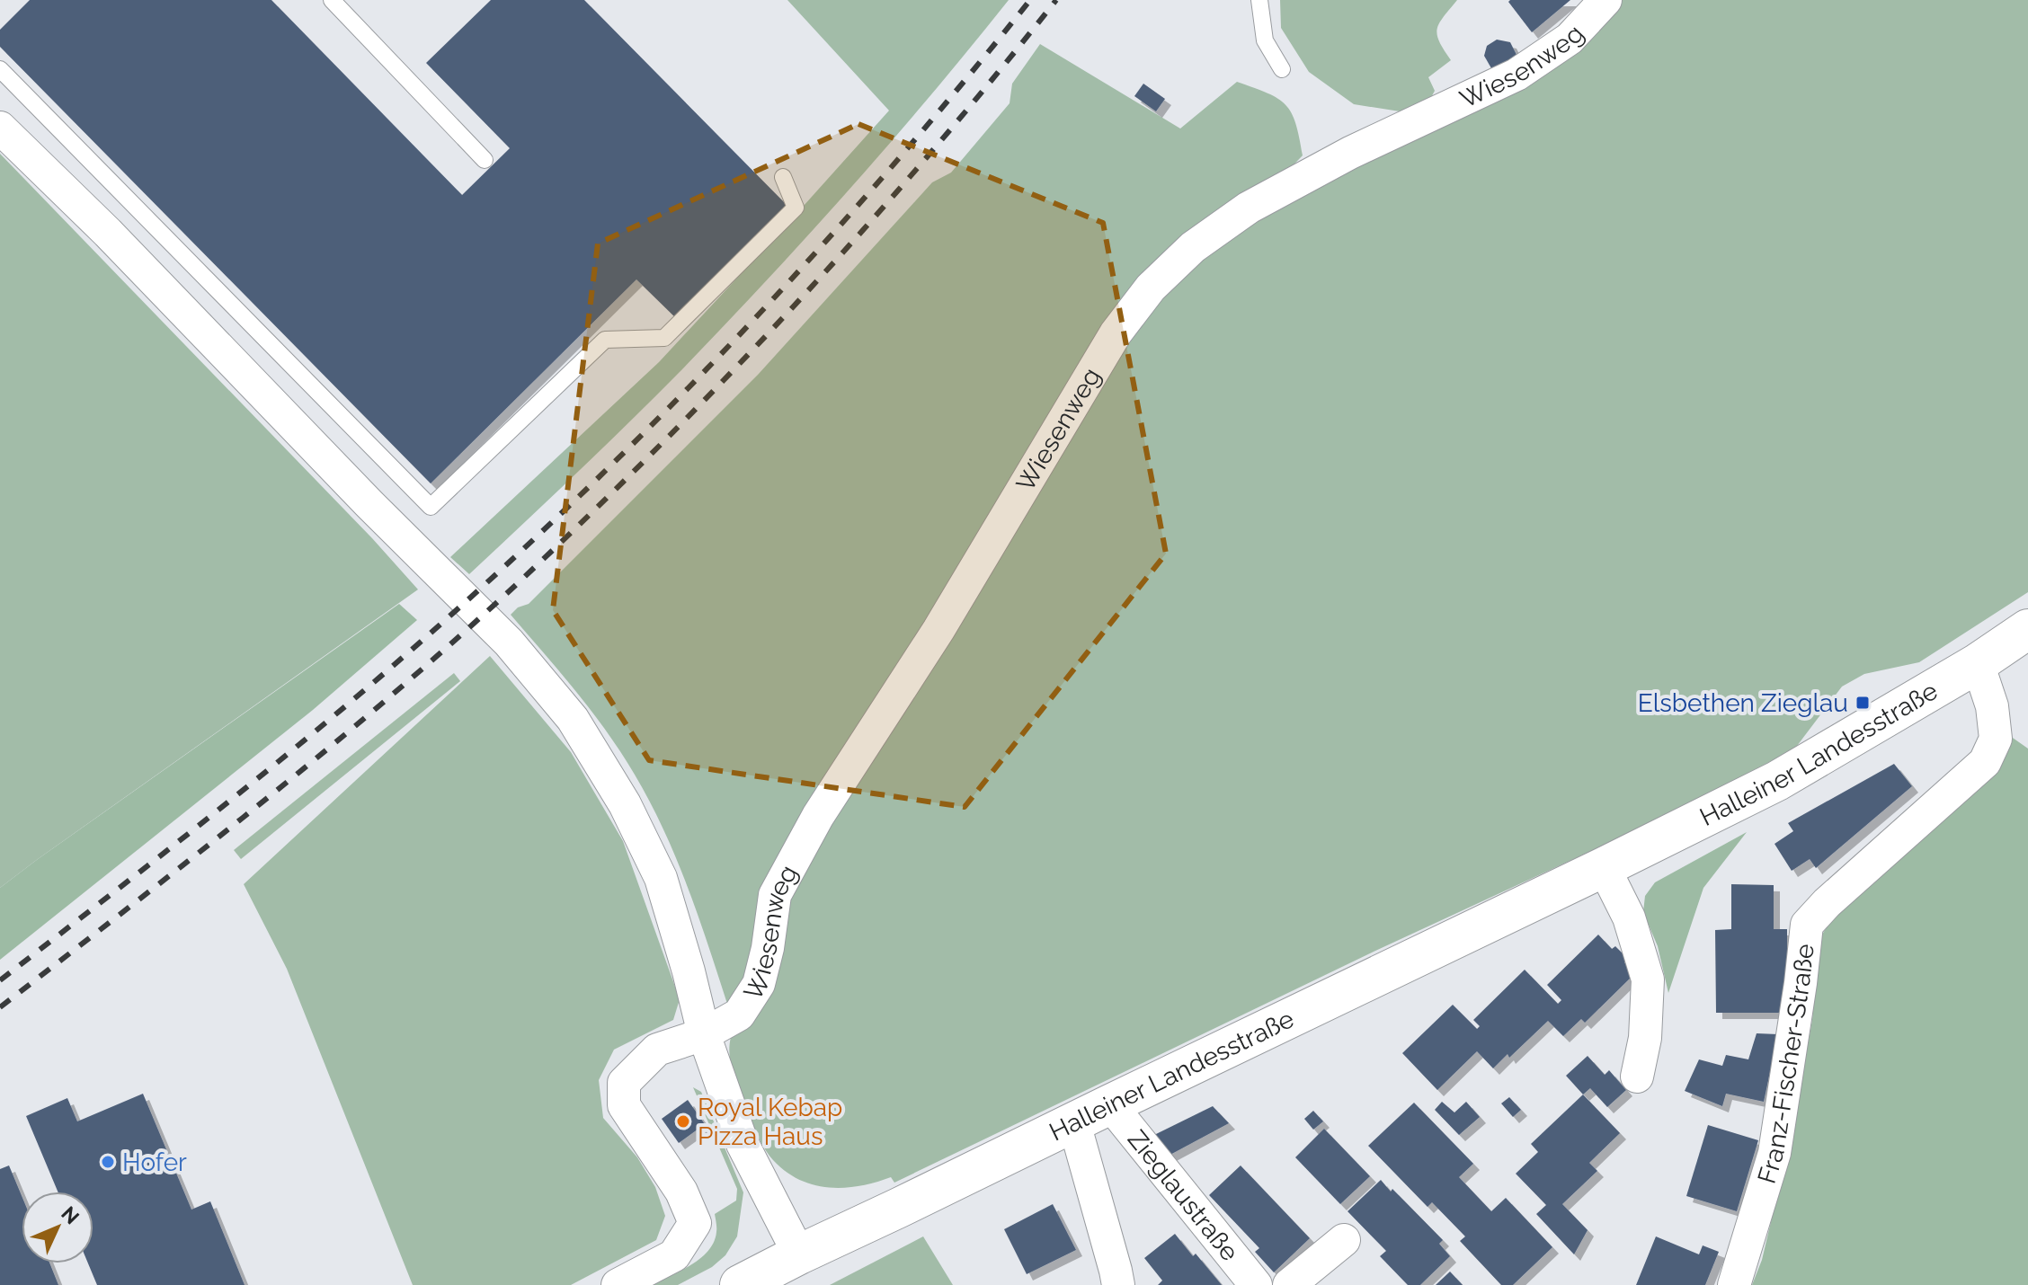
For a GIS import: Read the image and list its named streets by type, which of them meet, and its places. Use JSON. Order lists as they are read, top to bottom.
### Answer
{
  "streets": {
    "main road": ["Halleiner Landesstraße"],
    "street": ["Wiesenweg", "Franz-Fischer-Straße", "Zieglaustraße"]
  },
  "crossings": [
    ["Halleiner Landesstraße", "Franz-Fischer-Straße"],
    ["Halleiner Landesstraße", "Zieglaustraße"]
  ],
  "places": {
    "transit": ["Elsbethen Zieglau"],
    "other": ["Royal Kebap Pizza Haus", "Hofer"]
  },
  "north": "top right"
}
